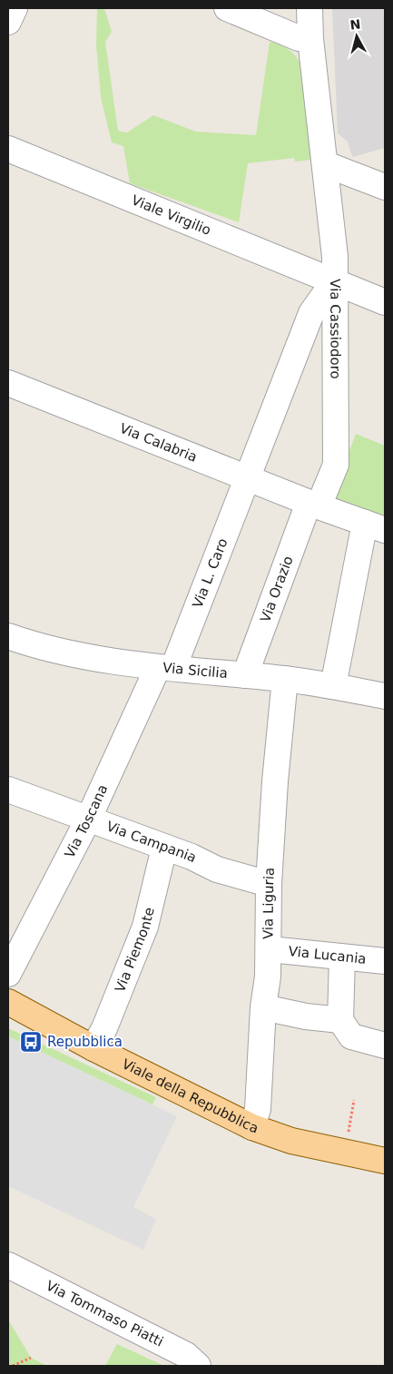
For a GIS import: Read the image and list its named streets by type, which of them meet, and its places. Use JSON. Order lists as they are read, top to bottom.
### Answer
{
  "streets": {
    "main road": ["Viale della Repubblica"],
    "street": [
      "Viale Virgilio",
      "Via Cassiodoro",
      "Via Calabria",
      "Via L. Caro",
      "Via Orazio",
      "Via Sicilia",
      "Via Toscana",
      "Via Campania",
      "Via Liguria",
      "Via Piemonte",
      "Via Lucania",
      "Via Tommaso Piatti"
    ]
  },
  "crossings": [
    ["Viale Virgilio", "Via Cassiodoro"],
    ["Via Cassiodoro", "Via Calabria"],
    ["Via Cassiodoro", "Via L. Caro"],
    ["Via Cassiodoro", "Via Orazio"],
    ["Via Calabria", "Via L. Caro"],
    ["Via Calabria", "Via Orazio"],
    ["Via L. Caro", "Via Sicilia"],
    ["Via L. Caro", "Via Toscana"],
    ["Via Orazio", "Via Sicilia"],
    ["Via Sicilia", "Via Toscana"],
    ["Via Sicilia", "Via Liguria"],
    ["Via Toscana", "Via Campania"],
    ["Via Campania", "Via Liguria"],
    ["Via Campania", "Via Piemonte"],
    ["Via Liguria", "Via Lucania"],
    ["Via Liguria", "Viale della Repubblica"],
    ["Via Piemonte", "Viale della Repubblica"]
  ],
  "places": {
    "bus stop": ["Repubblica"]
  },
  "north": "top"
}
